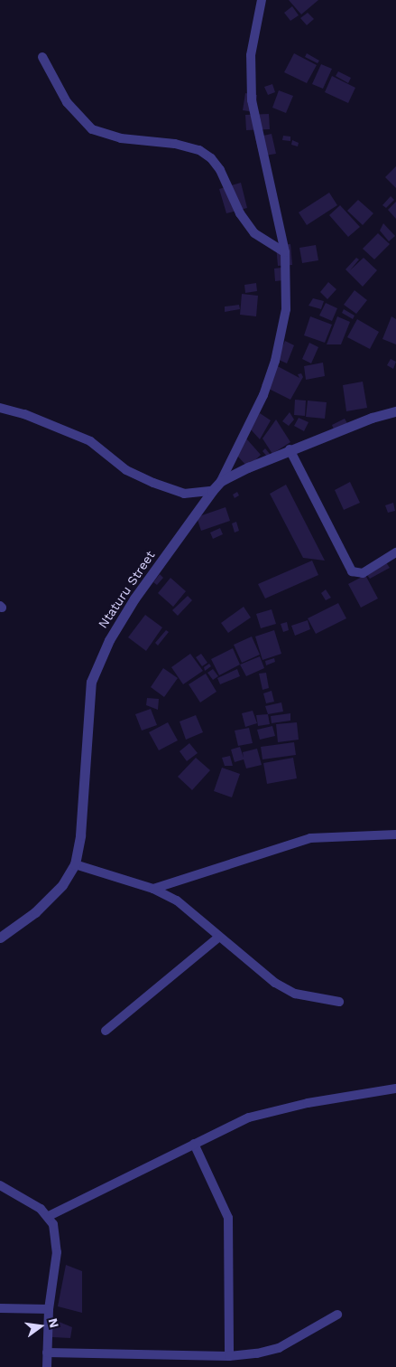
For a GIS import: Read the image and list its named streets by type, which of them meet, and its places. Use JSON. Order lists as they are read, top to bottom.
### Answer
{
  "streets": {
    "street": ["Ntaturu Street"]
  },
  "north": "right"
}
